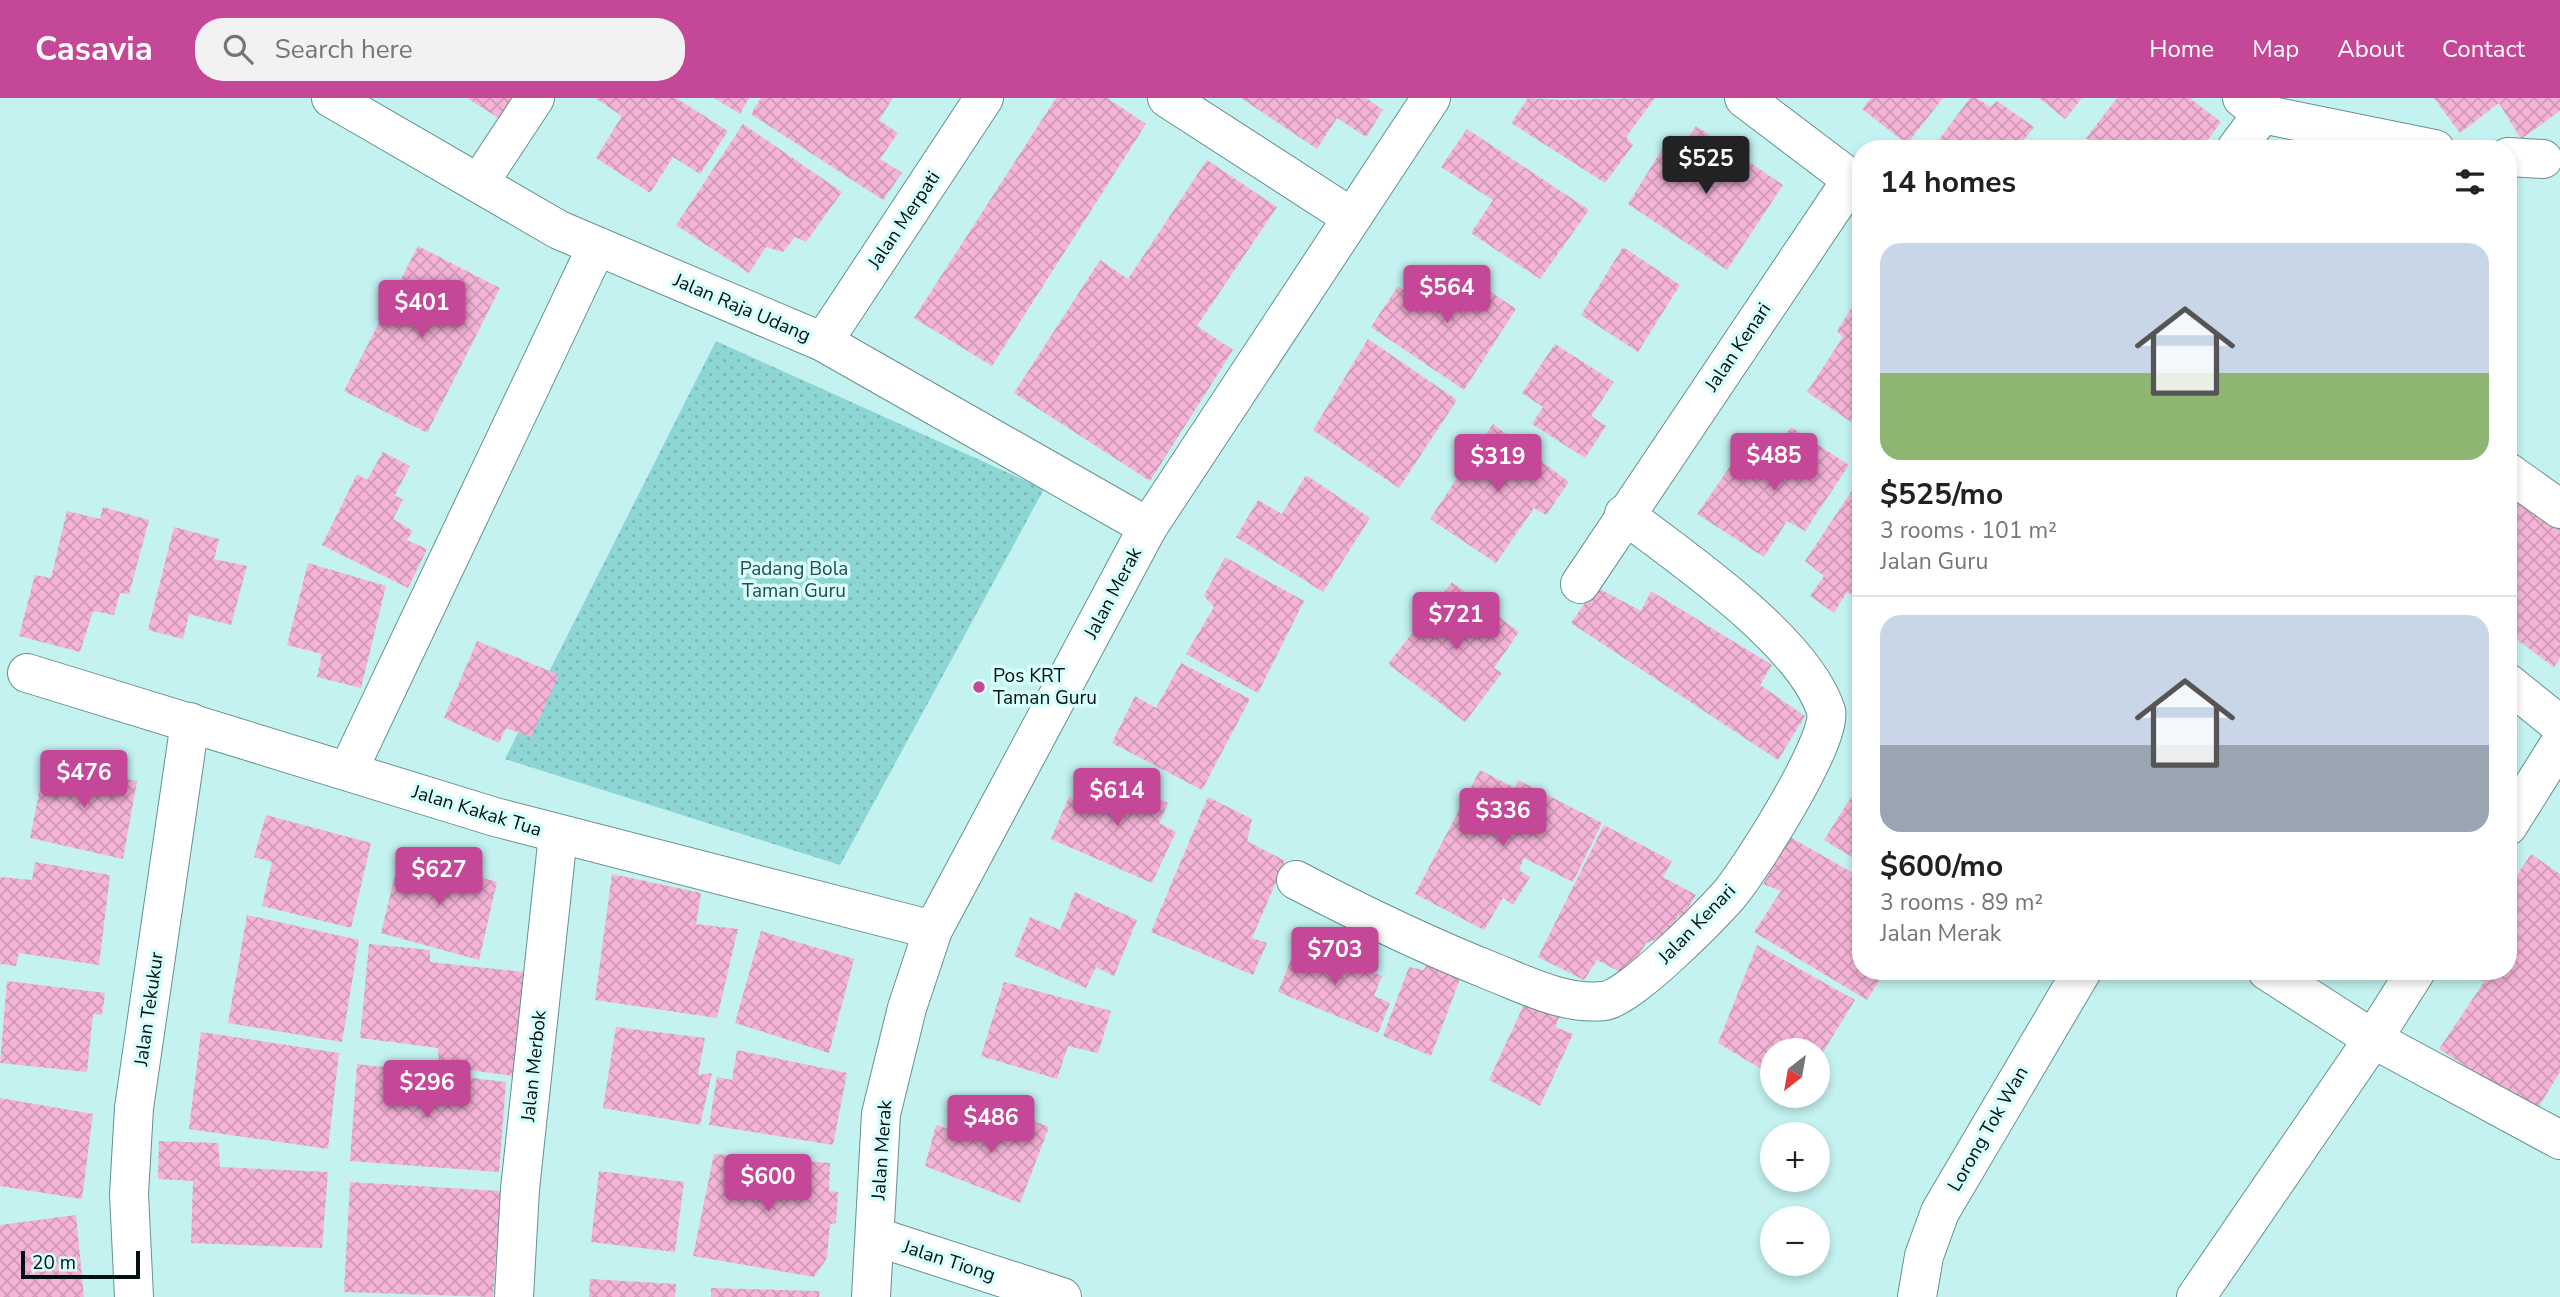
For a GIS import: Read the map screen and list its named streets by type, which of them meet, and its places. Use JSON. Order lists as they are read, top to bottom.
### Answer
{
  "streets": {
    "street": [
      "Jalan Merpati",
      "Jalan Raja Udang",
      "Jalan Kenari",
      "Jalan Merak",
      "Jalan Kakak Tua",
      "Jalan Tekukur",
      "Jalan Merbok",
      "Lorong Tok Wan",
      "Jalan Tiong"
    ]
  },
  "crossings": [
    ["Jalan Merpati", "Jalan Raja Udang"],
    ["Jalan Raja Udang", "Jalan Merak"],
    ["Jalan Merak", "Jalan Kakak Tua"],
    ["Jalan Merak", "Jalan Tiong"],
    ["Jalan Kakak Tua", "Jalan Tekukur"],
    ["Jalan Kakak Tua", "Jalan Merbok"]
  ],
  "parks": ["Padang Bola Taman Guru"],
  "places": ["Pos KRT Taman Guru"],
  "scale_bar": "20 m",
  "north": "bottom left",
  "page": {
    "header": "Casavia",
    "search": "Search here",
    "nav": [
      "Home",
      "Map",
      "About",
      "Contact"
    ],
    "price": [
      "$525",
      "$564",
      "$401",
      "$485",
      "$319",
      "$721",
      "$476",
      "$614",
      "$336",
      "$627",
      "$703",
      "$296",
      "$486",
      "$600"
    ],
    "heading": "14 homes",
    "list": [
      {
        "name": "$525/mo",
        "note": "3 rooms · 101 m² · Jalan Guru"
      },
      {
        "name": "$600/mo",
        "note": "3 rooms · 89 m² · Jalan Merak"
      }
    ],
    "map_buttons": ["+", "−"],
    "scale": "20 m"
  }
}
